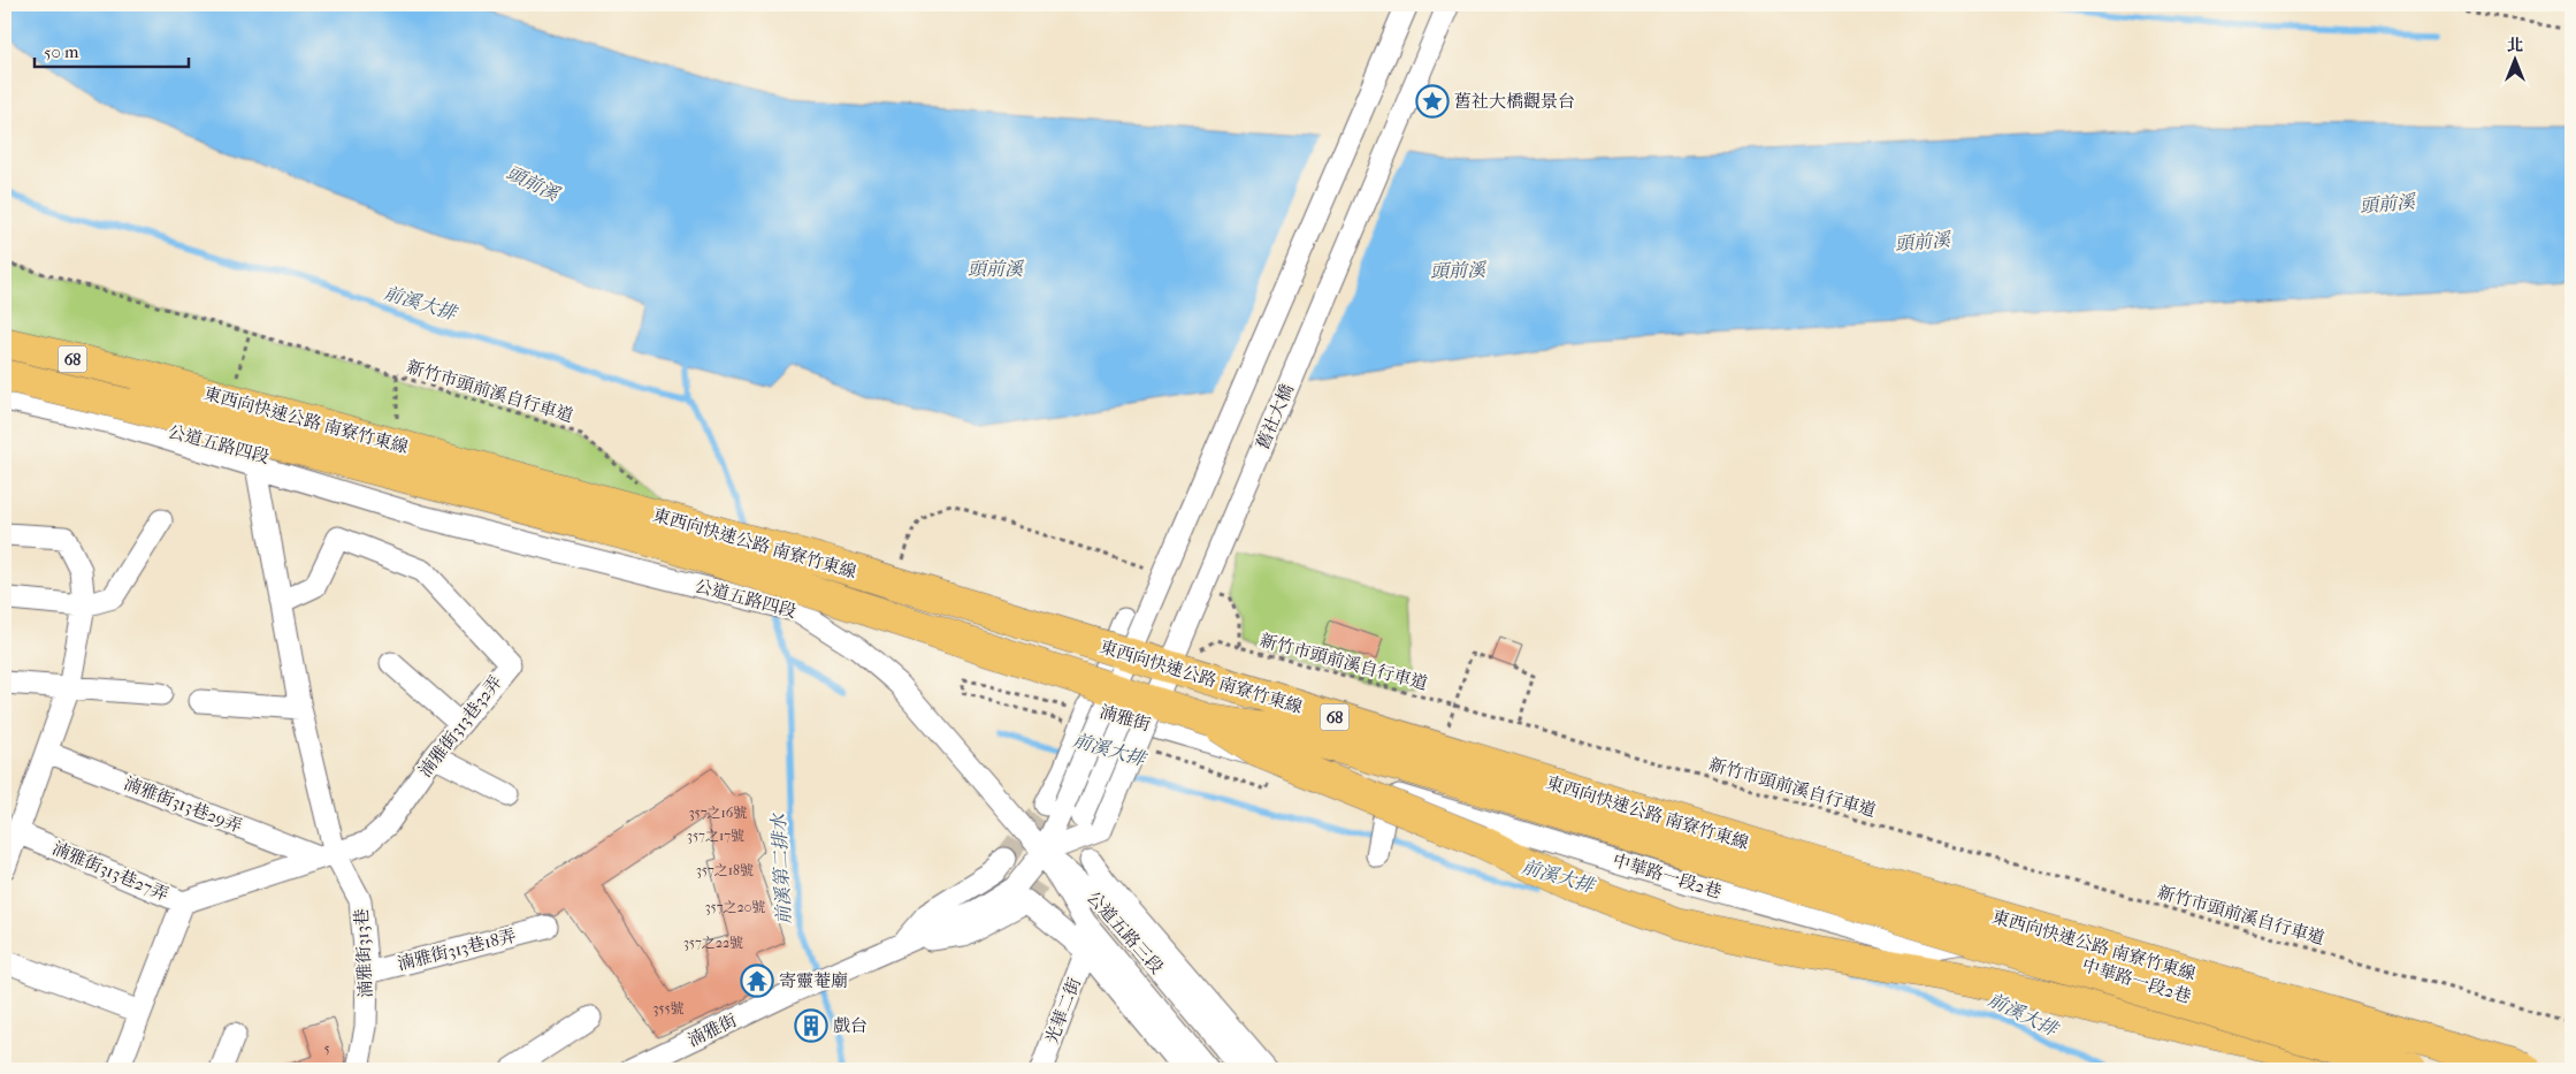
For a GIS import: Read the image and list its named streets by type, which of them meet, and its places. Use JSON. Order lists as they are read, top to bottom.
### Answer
{
  "streets": {
    "highway": ["68", "東西向快速公路 南寮竹東線"],
    "street": [
      "舊社大橋",
      "公道五路四段",
      "湳雅街",
      "湳雅街313巷32弄",
      "湳雅街313巷29弄",
      "湳雅街313巷27弄",
      "中華路一段2巷",
      "公道五路三段",
      "湳雅街313巷18弄",
      "湳雅街313巷",
      "光華二街"
    ],
    "path": ["新竹市頭前溪自行車道"]
  },
  "crossings": [
    ["舊社大橋", "公道五路四段"],
    ["舊社大橋", "公道五路三段"],
    ["公道五路四段", "公道五路三段"],
    ["公道五路四段", "湳雅街313巷"],
    ["湳雅街", "中華路一段2巷"],
    ["湳雅街313巷32弄", "湳雅街313巷29弄"],
    ["湳雅街313巷32弄", "湳雅街313巷27弄"],
    ["湳雅街313巷32弄", "湳雅街313巷"],
    ["湳雅街313巷29弄", "湳雅街313巷27弄"],
    ["湳雅街313巷29弄", "湳雅街313巷"],
    ["湳雅街313巷27弄", "湳雅街313巷"],
    ["湳雅街313巷18弄", "湳雅街313巷"]
  ],
  "water": ["頭前溪", "前溪大排", "前溪第二排水"],
  "places": {
    "place": ["舊社大橋觀景台"],
    "temple": ["寄靈菴廟"],
    "building": ["戲台"]
  },
  "house_numbers": [
    "357之16號",
    "357之17號",
    "357之18號",
    "357之20號",
    "357之22號",
    "355號",
    "5"
  ],
  "scale_bar": "50 m",
  "north": "top"
}
